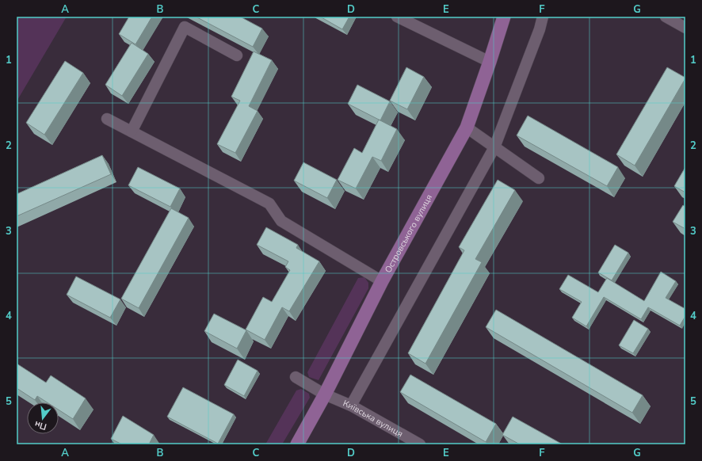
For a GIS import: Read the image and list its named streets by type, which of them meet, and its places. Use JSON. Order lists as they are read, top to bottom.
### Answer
{
  "streets": {
    "main road": ["Островського вулиця"],
    "street": ["Київська вулиця"]
  },
  "crossings": [
    ["Островського вулиця", "Київська вулиця"]
  ],
  "north": "bottom",
  "grid": {
    "columns": [
      "A",
      "B",
      "C",
      "D",
      "E",
      "F",
      "G"
    ],
    "rows": [
      "1",
      "2",
      "3",
      "4",
      "5"
    ]
  }
}
